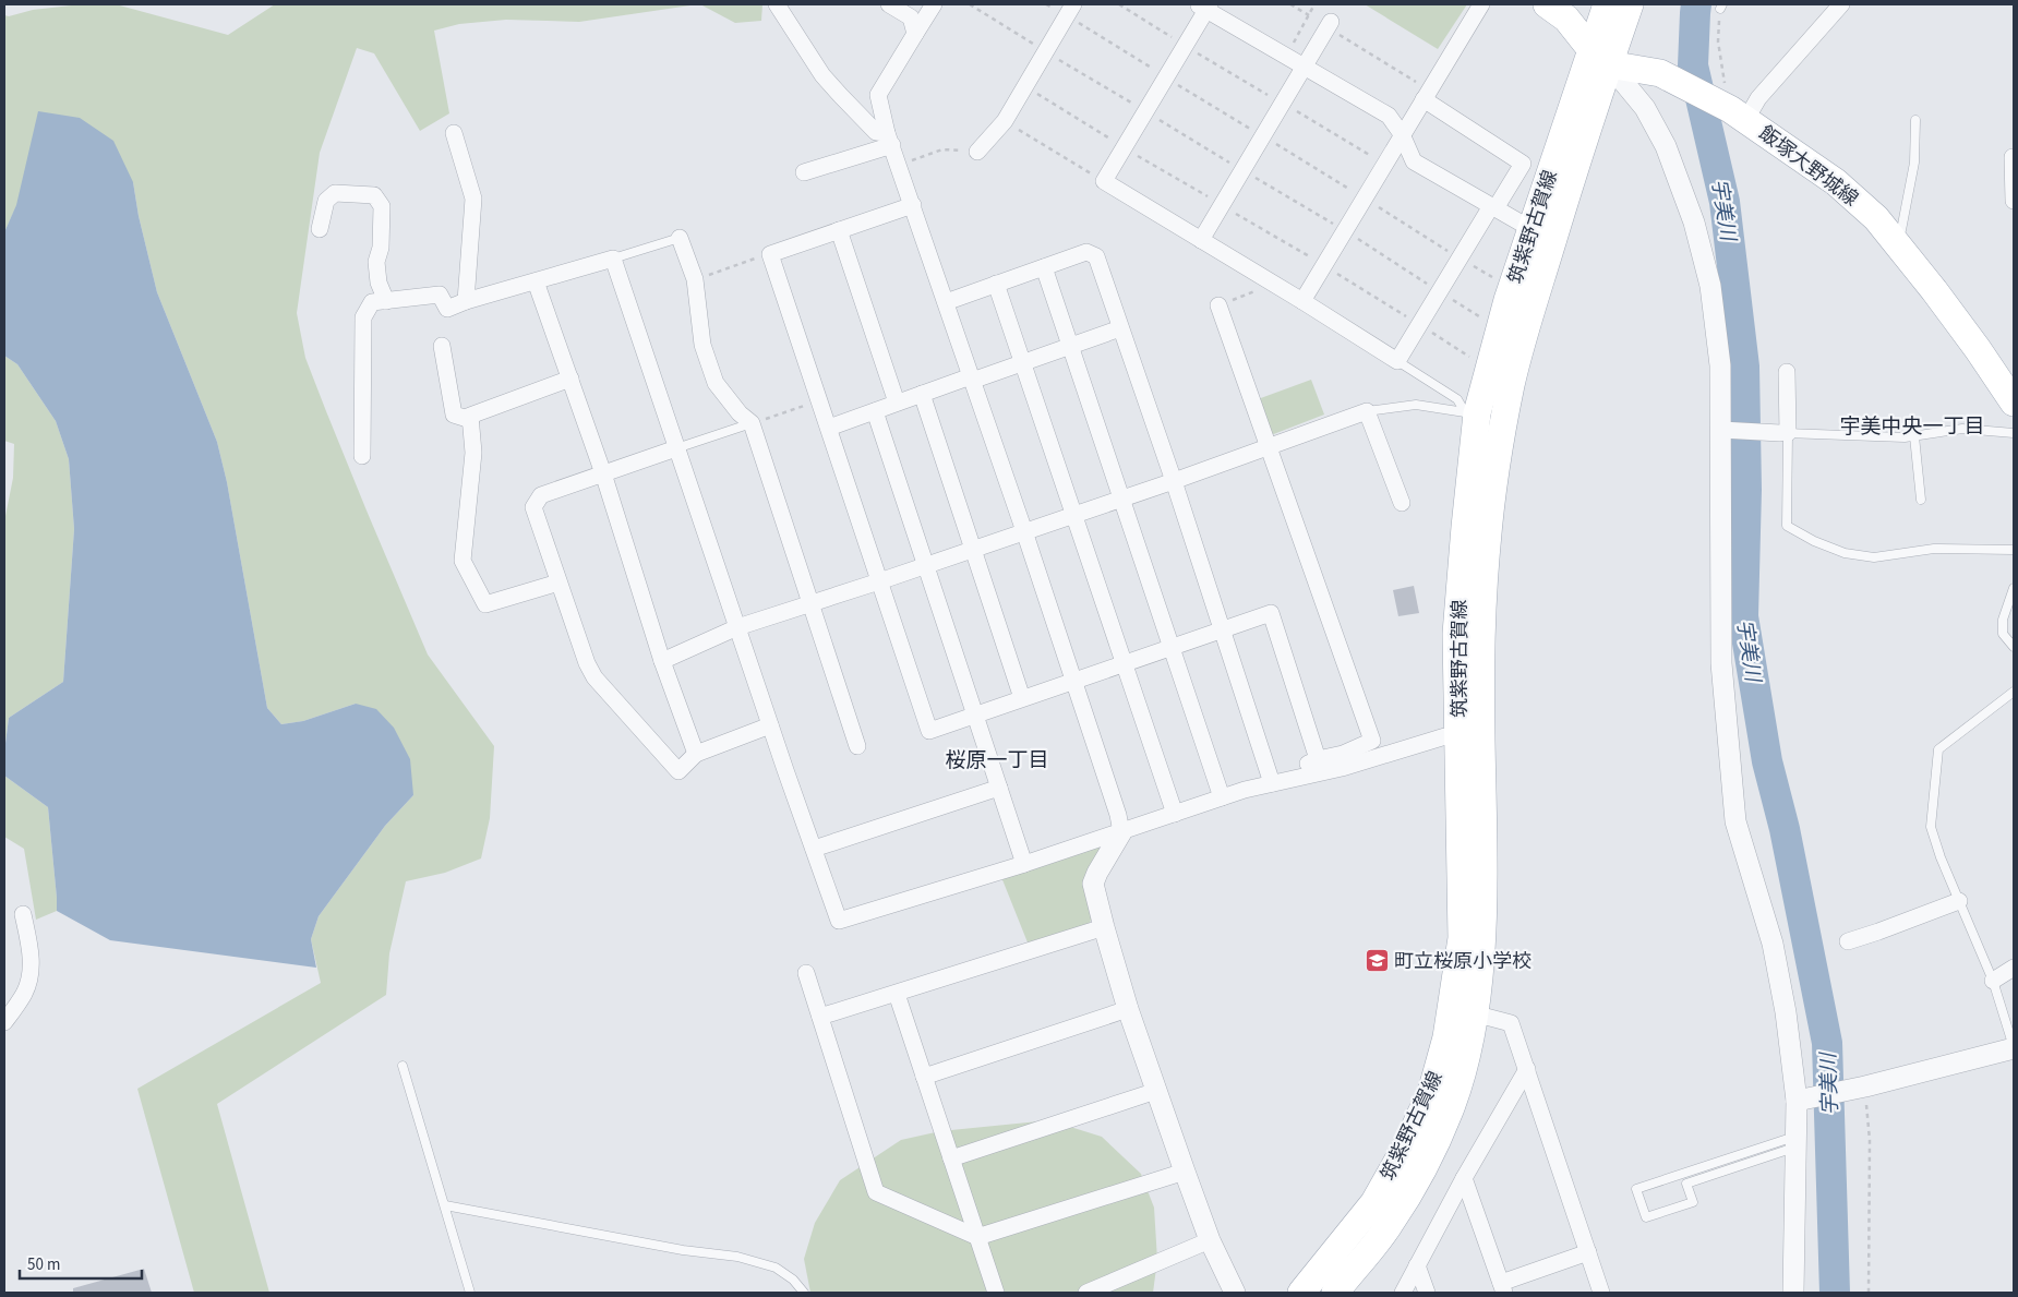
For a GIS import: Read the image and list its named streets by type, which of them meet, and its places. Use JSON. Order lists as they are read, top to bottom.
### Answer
{
  "streets": {
    "main road": ["飯塚大野城線", "筑紫野古賀線"]
  },
  "crossings": [
    ["飯塚大野城線", "筑紫野古賀線"]
  ],
  "districts": ["宇美中央一丁目", "桜原一丁目"],
  "water": ["宇美川"],
  "places": {
    "school or university": ["町立桜原小学校"]
  },
  "scale_bar": "50 m"
}
